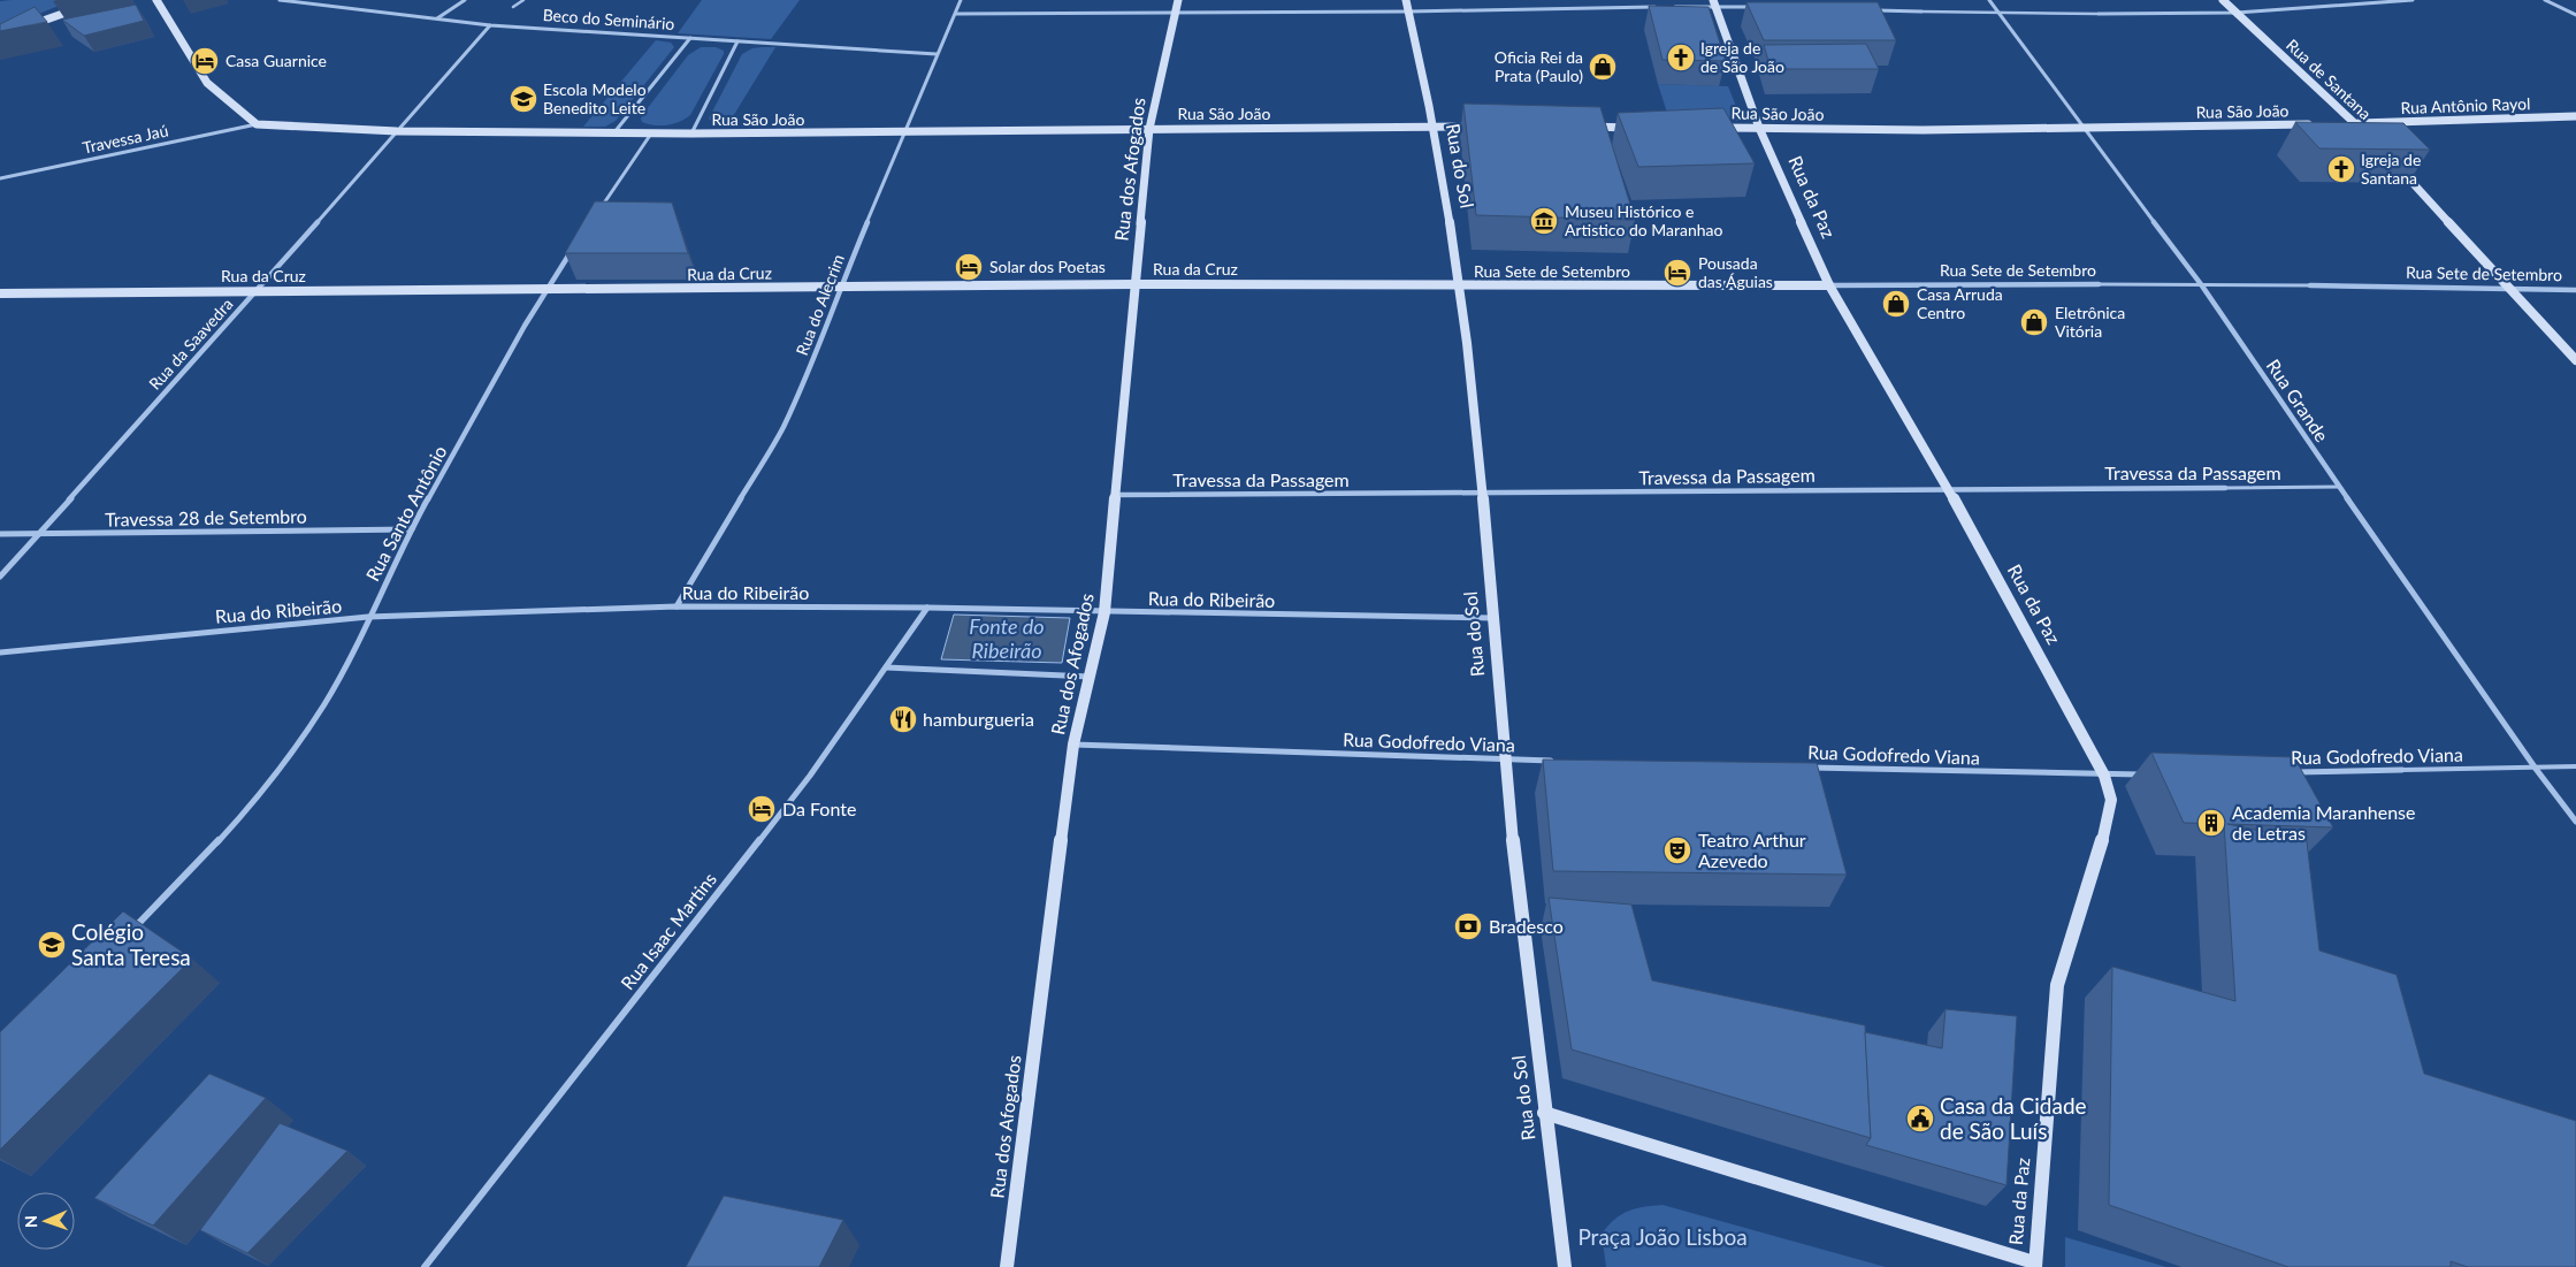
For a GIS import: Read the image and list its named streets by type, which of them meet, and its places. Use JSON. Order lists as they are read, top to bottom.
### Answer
{
  "streets": {
    "street": [
      "Beco do Seminário",
      "Rua de Santana",
      "Rua Antônio Rayol",
      "Rua São João",
      "Travessa Jaú",
      "Rua do Sol",
      "Rua dos Afogados",
      "Rua da Paz",
      "Rua da Cruz",
      "Rua Sete de Setembro",
      "Rua do Alecrim",
      "Rua da Saavedra",
      "Rua Grande",
      "Travessa da Passagem",
      "Rua Santo Antônio",
      "Travessa 28 de Setembro",
      "Rua do Ribeirão",
      "Rua Godofredo Viana",
      "Rua Isaac Martins"
    ]
  },
  "crossings": [
    ["Beco do Seminário", "Rua do Alecrim"],
    ["Beco do Seminário", "Rua da Saavedra"],
    ["Rua de Santana", "Rua Antônio Rayol"],
    ["Rua São João", "Travessa Jaú"],
    ["Rua São João", "Rua do Sol"],
    ["Rua São João", "Rua dos Afogados"],
    ["Rua São João", "Rua da Paz"],
    ["Rua São João", "Rua do Alecrim"],
    ["Rua São João", "Rua da Saavedra"],
    ["Rua São João", "Rua Grande"],
    ["Rua do Sol", "Rua da Cruz"],
    ["Rua do Sol", "Rua Sete de Setembro"],
    ["Rua do Sol", "Travessa da Passagem"],
    ["Rua do Sol", "Rua do Ribeirão"],
    ["Rua do Sol", "Rua Godofredo Viana"],
    ["Rua dos Afogados", "Rua da Cruz"],
    ["Rua dos Afogados", "Travessa da Passagem"],
    ["Rua dos Afogados", "Rua do Ribeirão"],
    ["Rua dos Afogados", "Rua Godofredo Viana"],
    ["Rua da Paz", "Rua Sete de Setembro"],
    ["Rua da Paz", "Travessa da Passagem"],
    ["Rua da Paz", "Rua Godofredo Viana"],
    ["Rua da Cruz", "Rua Sete de Setembro"],
    ["Rua da Cruz", "Rua do Alecrim"],
    ["Rua da Cruz", "Rua da Saavedra"],
    ["Rua da Cruz", "Rua Santo Antônio"],
    ["Rua Sete de Setembro", "Rua Grande"],
    ["Rua do Alecrim", "Rua do Ribeirão"],
    ["Rua da Saavedra", "Travessa 28 de Setembro"],
    ["Rua Grande", "Travessa da Passagem"],
    ["Rua Grande", "Rua Godofredo Viana"],
    ["Rua Santo Antônio", "Travessa 28 de Setembro"],
    ["Rua Santo Antônio", "Rua do Ribeirão"],
    ["Rua do Ribeirão", "Rua Isaac Martins"]
  ],
  "water": ["Fonte do Ribeirão"],
  "parks": ["Praça João Lisboa"],
  "places": {
    "church": ["Igreja de de São João", "Igreja de Santana"],
    "hotel": [
      "Casa Guarnice",
      "Solar dos Poetas",
      "Pousada das Águias",
      "Da Fonte"
    ],
    "shop": ["Oficia Rei da Prata (Paulo)", "Casa Arruda Centro", "Eletrônica Vitória"],
    "school or university": ["Escola Modelo Benedito Leite", "Colégio Santa Teresa"],
    "museum": ["Museu Histórico e Artistico do Maranhao"],
    "restaurant": ["hamburgueria"],
    "building": ["Academia Maranhense de Letras"],
    "theatre": ["Teatro Arthur Azevedo"],
    "bank": ["Bradesco"],
    "public building": ["Casa da Cidade de São Luís"]
  },
  "north": "left"
}
